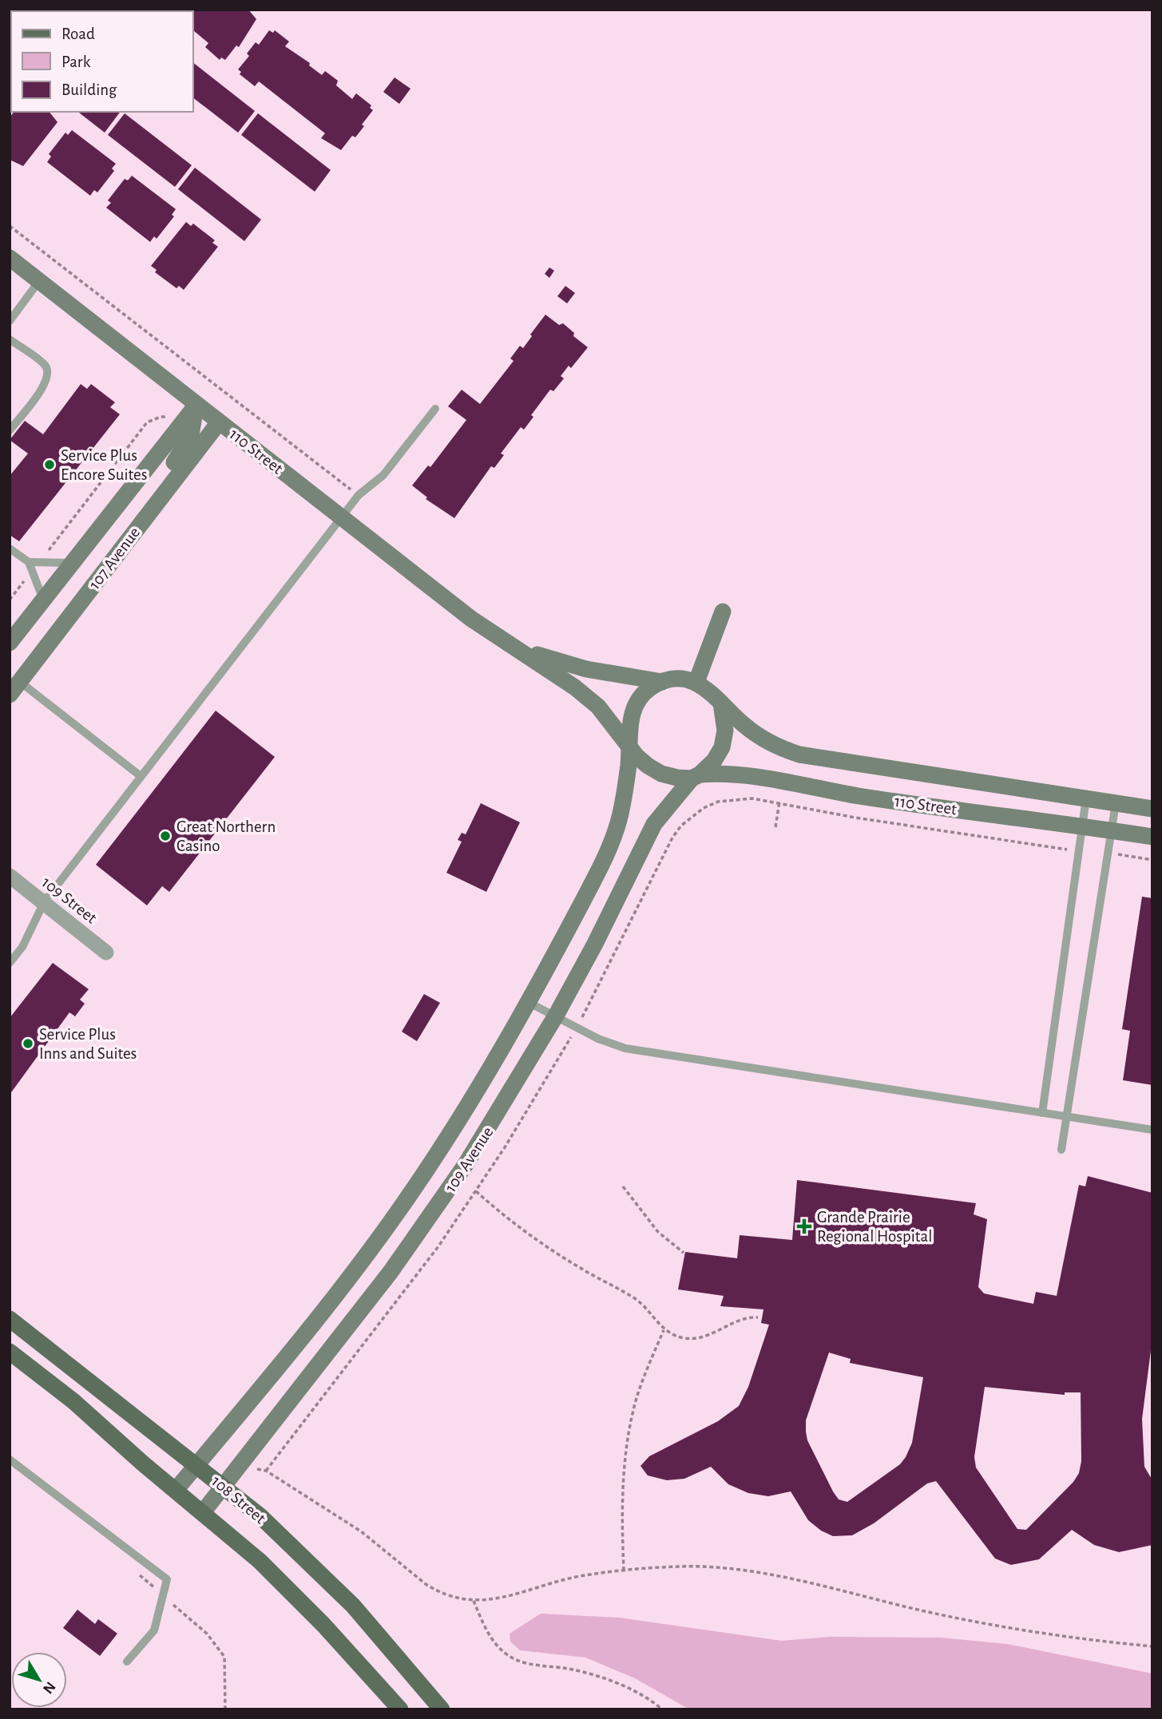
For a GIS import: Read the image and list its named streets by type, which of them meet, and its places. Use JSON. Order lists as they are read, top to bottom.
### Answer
{
  "streets": {
    "main road": ["108 Street"],
    "street": [
      "110 Street",
      "107 Avenue",
      "109 Street",
      "109 Avenue"
    ]
  },
  "crossings": [
    ["110 Street", "107 Avenue"],
    ["110 Street", "109 Avenue"],
    ["109 Avenue", "108 Street"]
  ],
  "places": {
    "other": ["Service Plus Encore Suites", "Great Northern Casino", "Service Plus Inns and Suites"],
    "health": ["Grande Prairie Regional Hospital"]
  },
  "legend": ["Road", "Park", "Building"],
  "north": "bottom right"
}
